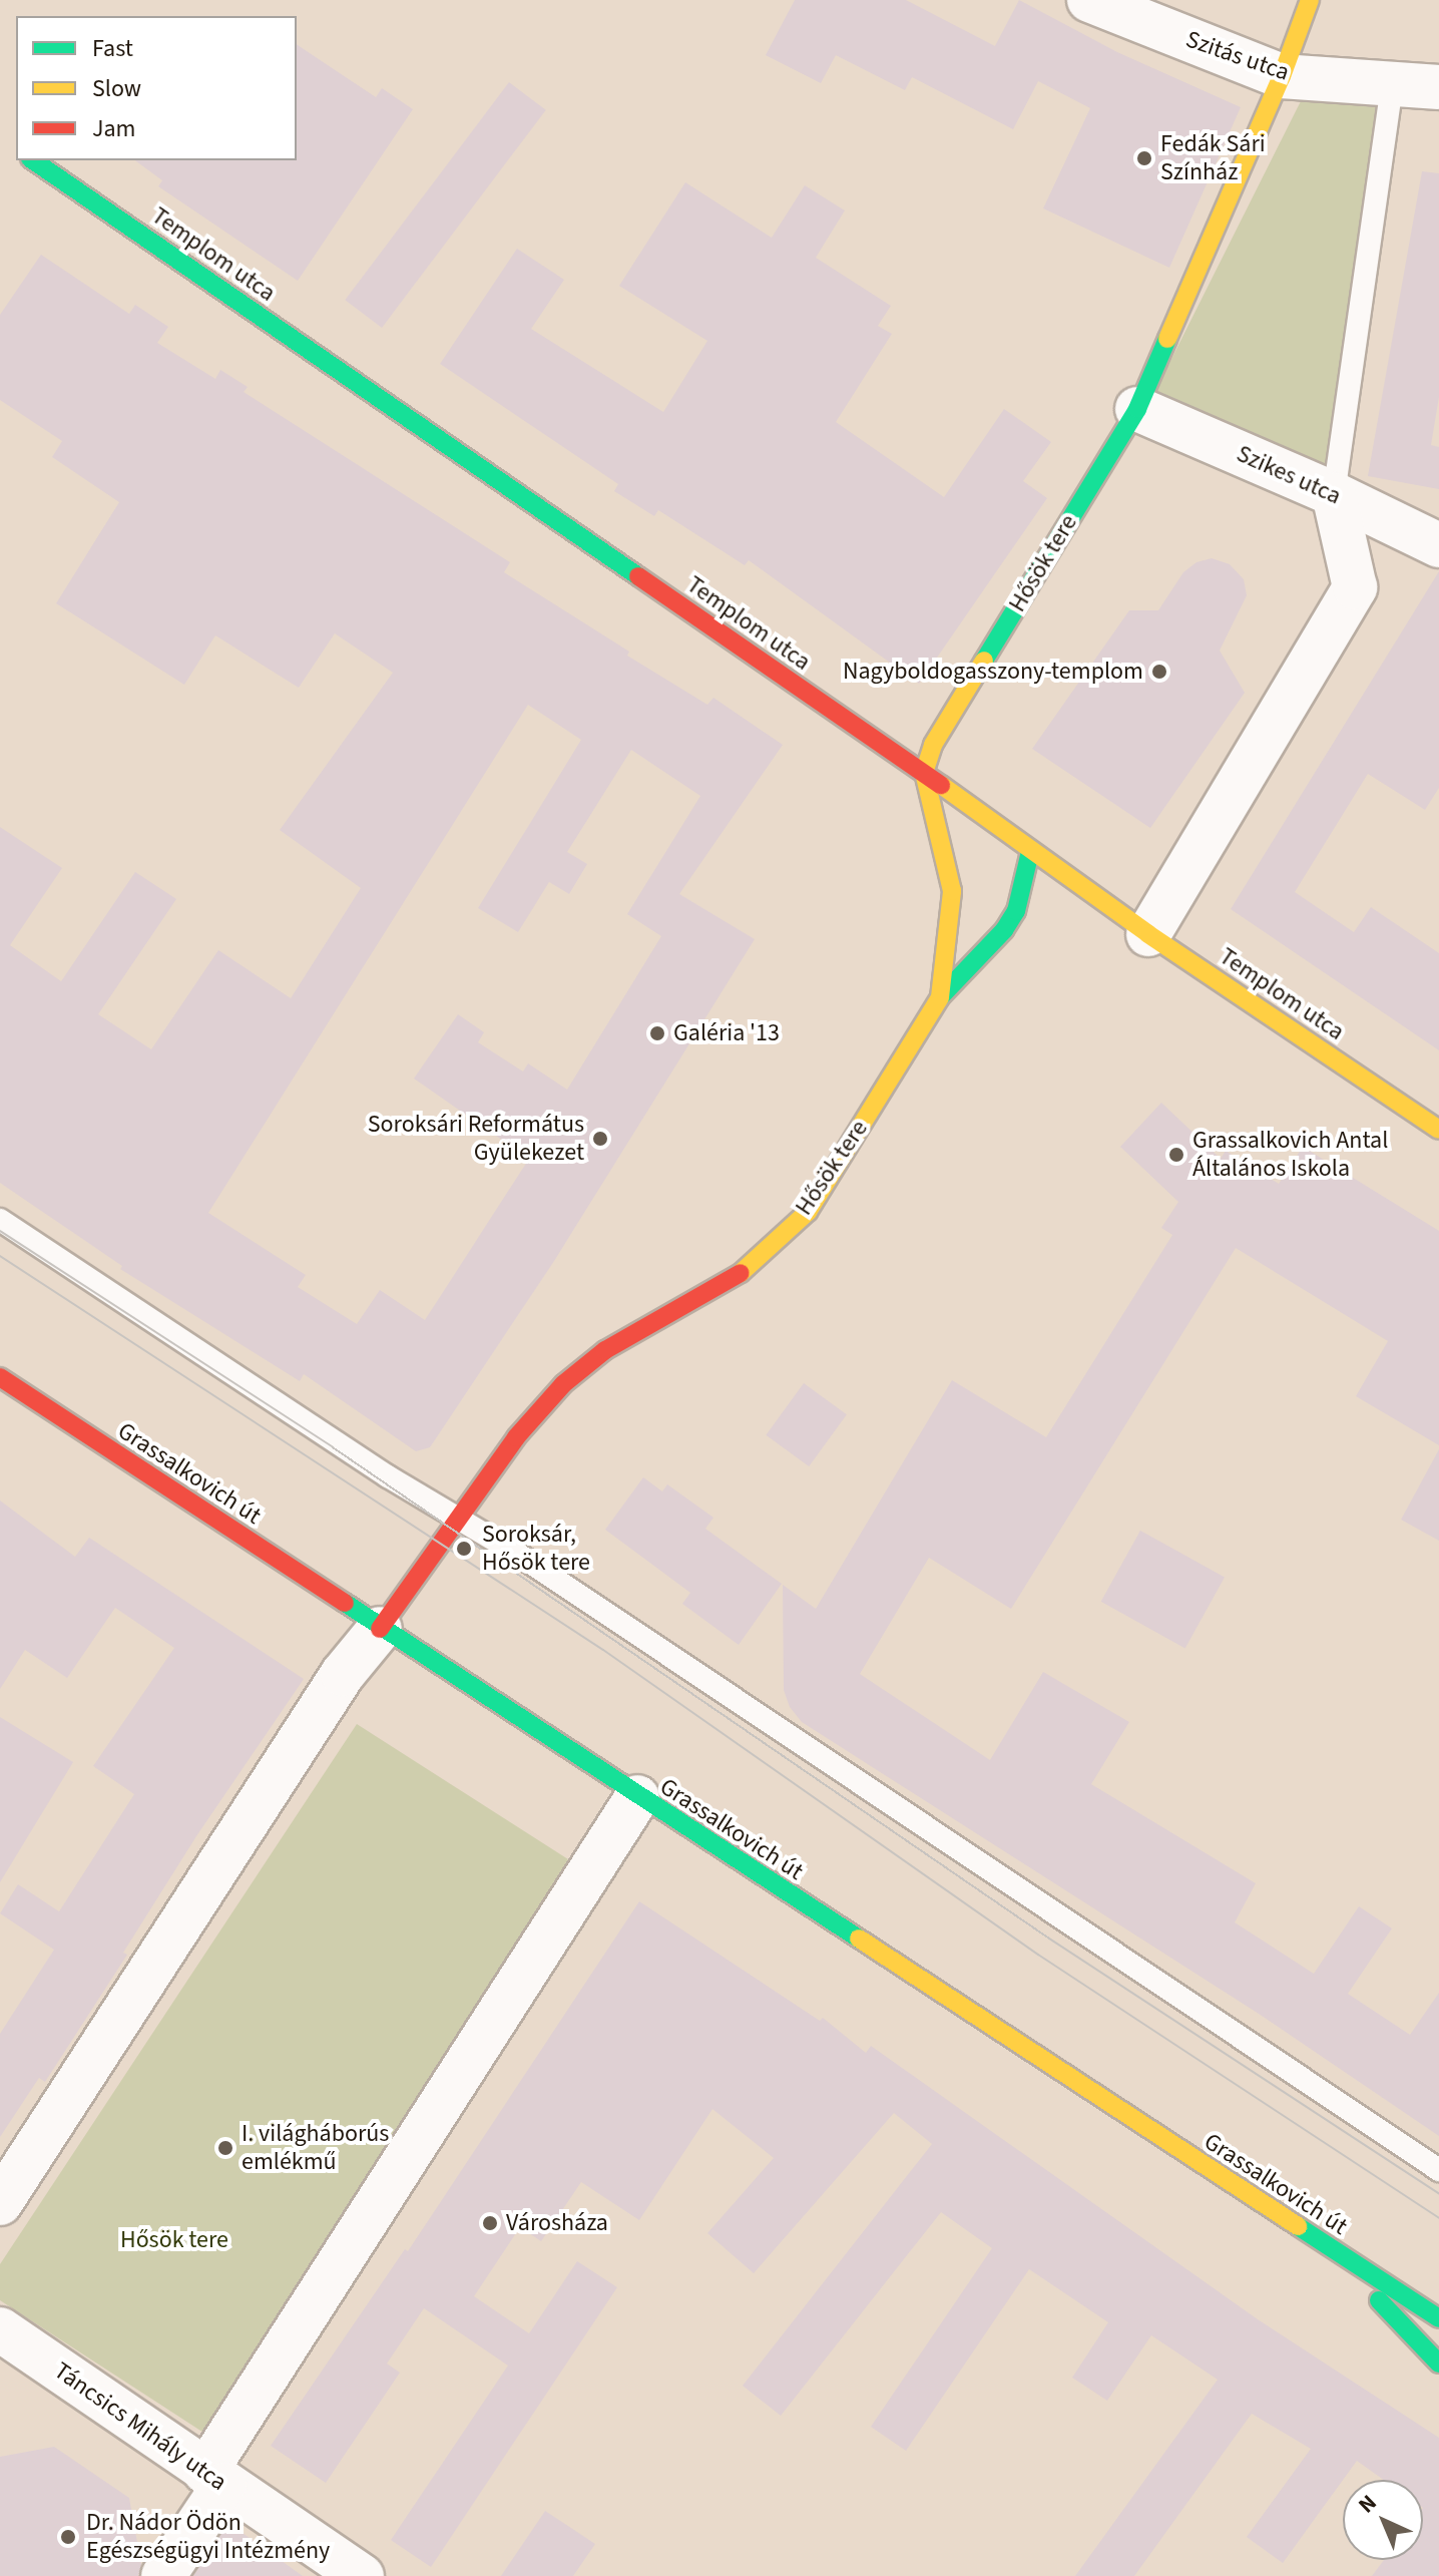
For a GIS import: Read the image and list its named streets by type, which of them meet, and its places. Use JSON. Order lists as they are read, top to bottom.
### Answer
{
  "streets": {
    "street": [
      "Szitás utca",
      "Templom utca",
      "Szikes utca",
      "Hősök tere",
      "Grassalkovich út",
      "Táncsics Mihály utca"
    ]
  },
  "crossings": [
    ["Szitás utca", "Hősök tere"],
    ["Templom utca", "Hősök tere"],
    ["Szikes utca", "Hősök tere"],
    ["Hősök tere", "Grassalkovich út"]
  ],
  "parks": ["Hősök tere"],
  "places": [
    "Fedák Sári Színház",
    "Nagyboldogasszony-templom",
    "Galéria '13",
    "Soroksári Református Gyülekezet",
    "Grassalkovich Antal Általános Iskola",
    "Soroksár, Hősök tere",
    "I. világháborús emlékmű",
    "Városháza",
    "Dr. Nádor Ödön Egészségügyi Intézmény"
  ],
  "legend": ["Fast", "Slow", "Jam"],
  "north": "top left"
}
